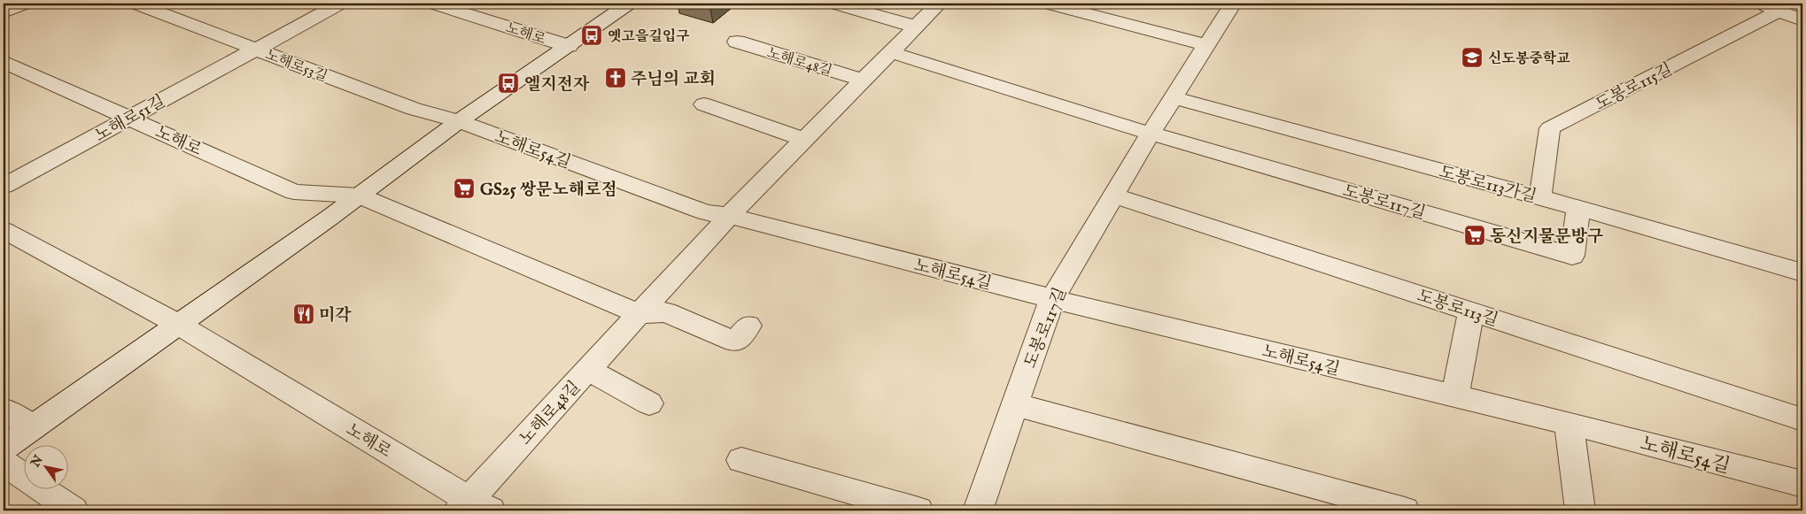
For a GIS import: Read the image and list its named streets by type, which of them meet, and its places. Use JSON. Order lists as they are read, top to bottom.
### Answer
{
  "streets": {
    "street": [
      "노해로",
      "노해로48길",
      "노해로53길",
      "도봉로115길",
      "노해로51길",
      "노해로54길",
      "도봉로113가길",
      "도봉로117길",
      "도봉로113길"
    ]
  },
  "crossings": [
    ["노해로", "노해로48길"],
    ["노해로", "노해로53길"],
    ["노해로", "노해로51길"],
    ["노해로", "노해로54길"],
    ["노해로48길", "노해로54길"],
    ["노해로48길", "도봉로117길"],
    ["노해로53길", "노해로51길"],
    ["노해로53길", "노해로54길"],
    ["도봉로115길", "도봉로113가길"],
    ["노해로54길", "도봉로117길"],
    ["도봉로113가길", "도봉로117길"],
    ["도봉로117길", "도봉로113길"]
  ],
  "places": {
    "bus stop": ["옛고을길입구", "엘지전자"],
    "school or university": ["신도봉중학교"],
    "church": ["주님의 교회"],
    "supermarket": ["GS25 쌍문노해로점", "동신지물문방구"],
    "restaurant": ["미각"]
  },
  "north": "top left"
}
